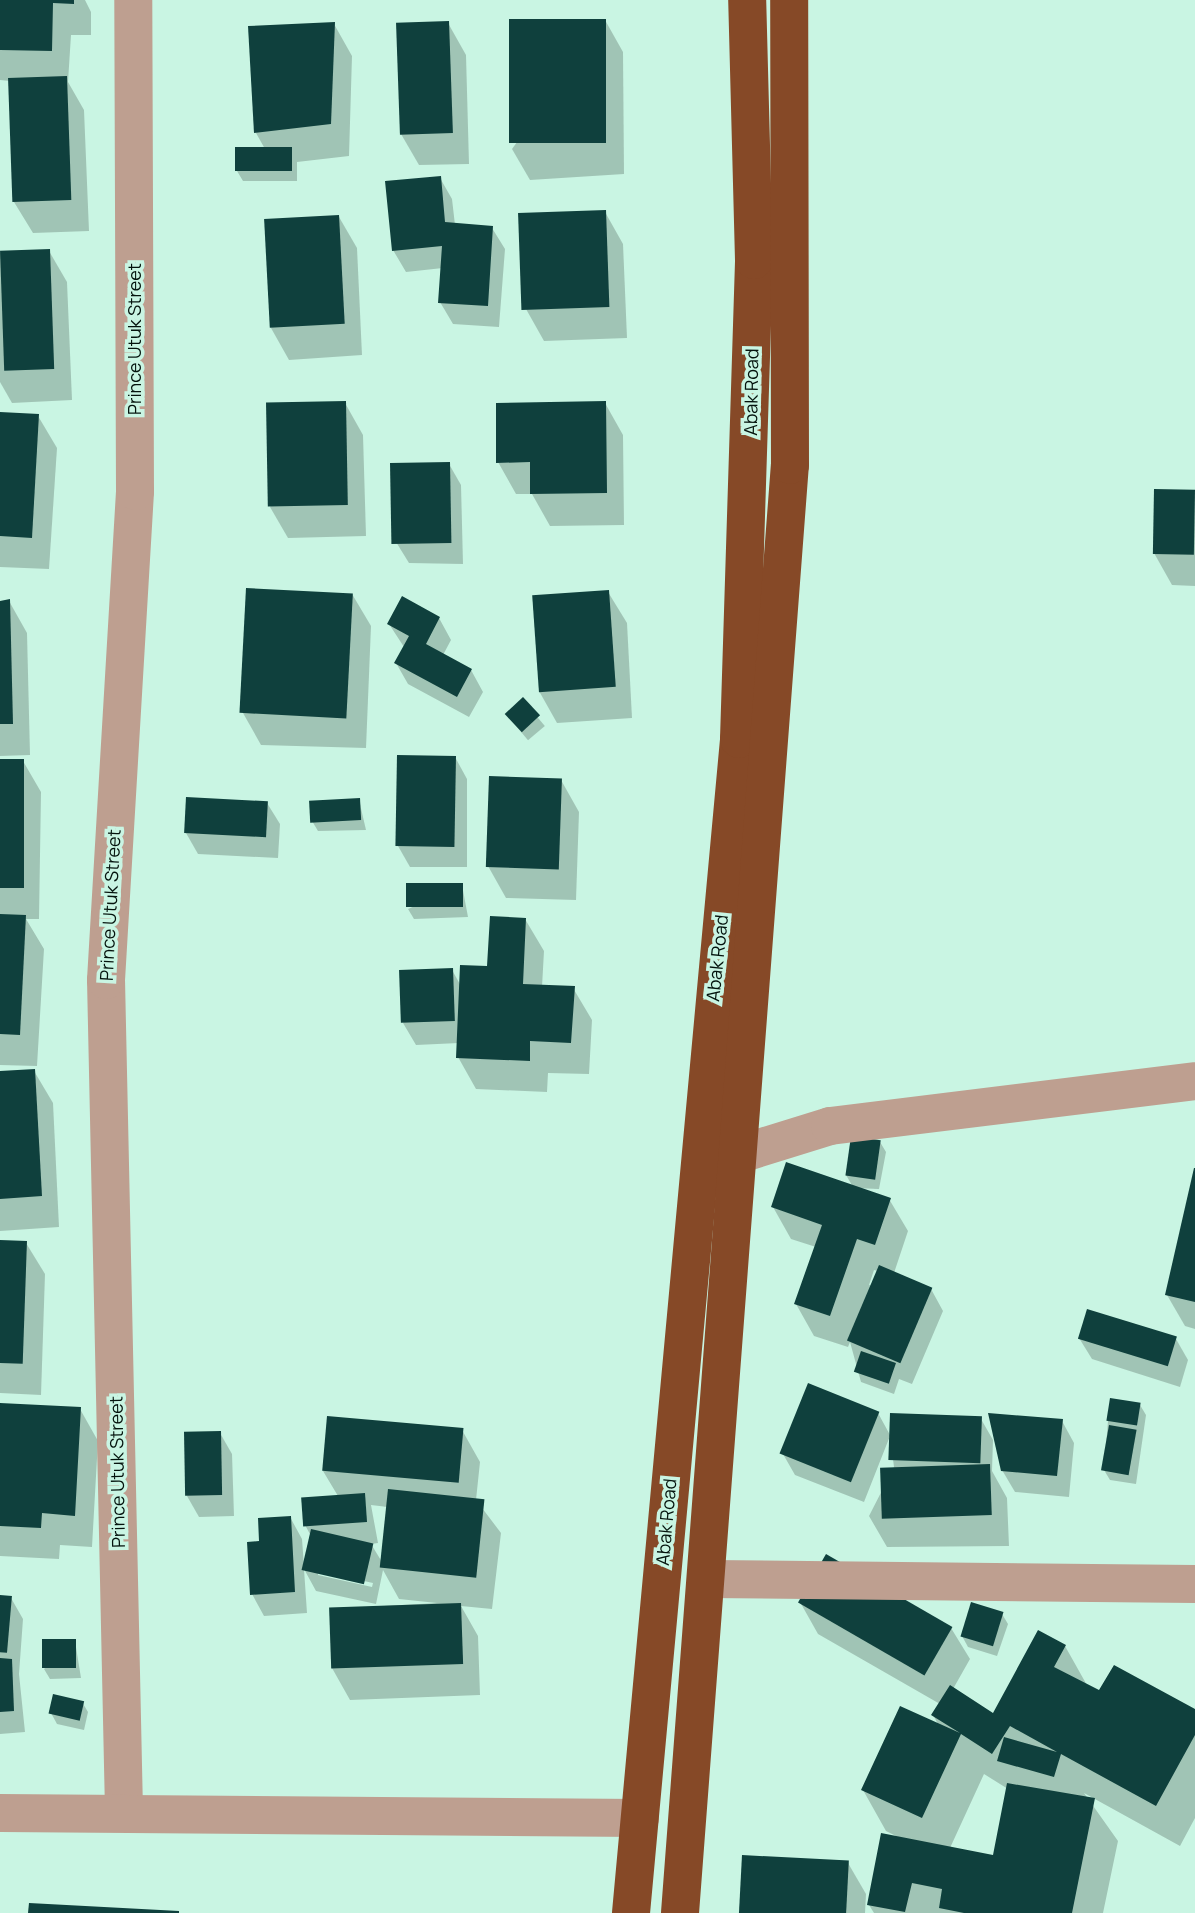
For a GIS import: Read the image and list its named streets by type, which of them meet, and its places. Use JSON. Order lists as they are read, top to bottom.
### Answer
{
  "streets": {
    "highway": ["Abak Road"],
    "street": ["Prince Utuk Street"]
  }
}
